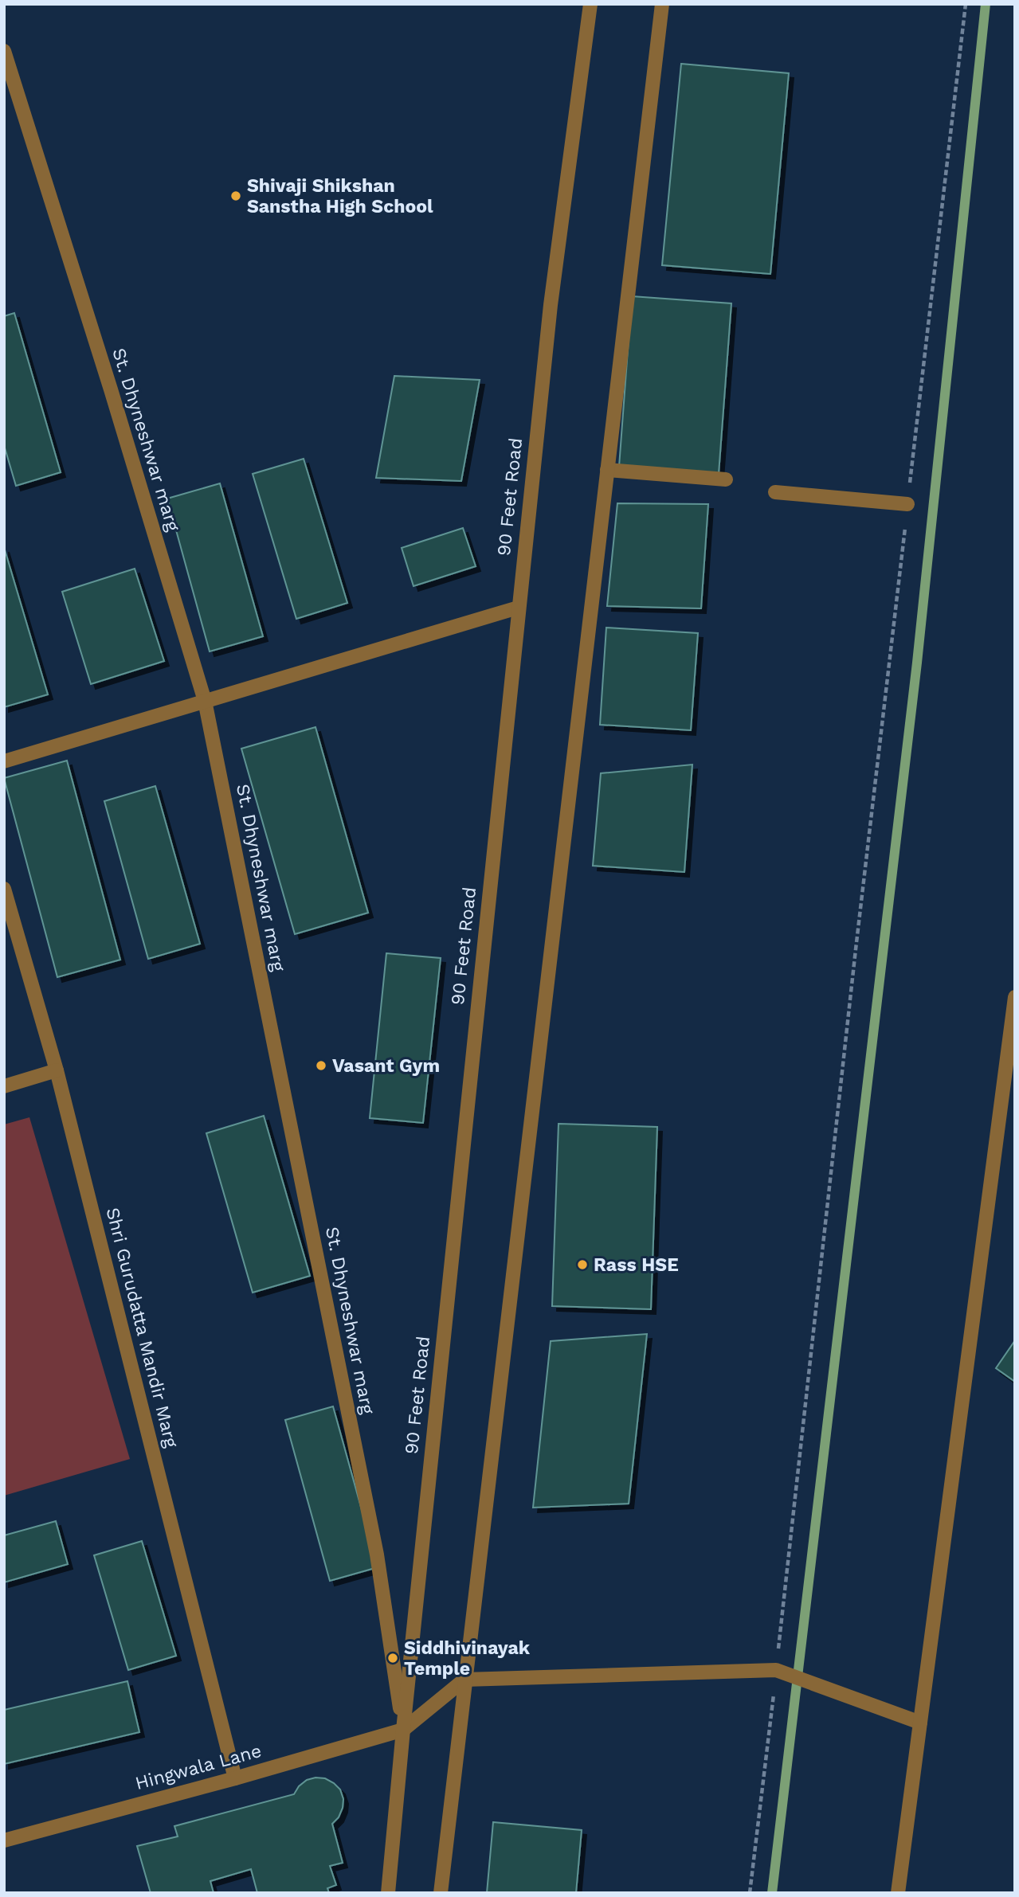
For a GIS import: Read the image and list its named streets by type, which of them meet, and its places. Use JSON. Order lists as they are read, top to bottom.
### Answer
{
  "streets": {
    "street": [
      "St. Dhyneshwar marg",
      "90 Feet Road",
      "Shri Gurudatta Mandir Marg",
      "Hingwala Lane"
    ]
  },
  "crossings": [
    ["St. Dhyneshwar marg", "90 Feet Road"],
    ["St. Dhyneshwar marg", "Hingwala Lane"],
    ["90 Feet Road", "Hingwala Lane"],
    ["Shri Gurudatta Mandir Marg", "Hingwala Lane"]
  ],
  "places": [
    "Shivaji Shikshan Sanstha High School",
    "Vasant Gym",
    "Rass HSE",
    "Siddhivinayak Temple"
  ]
}
